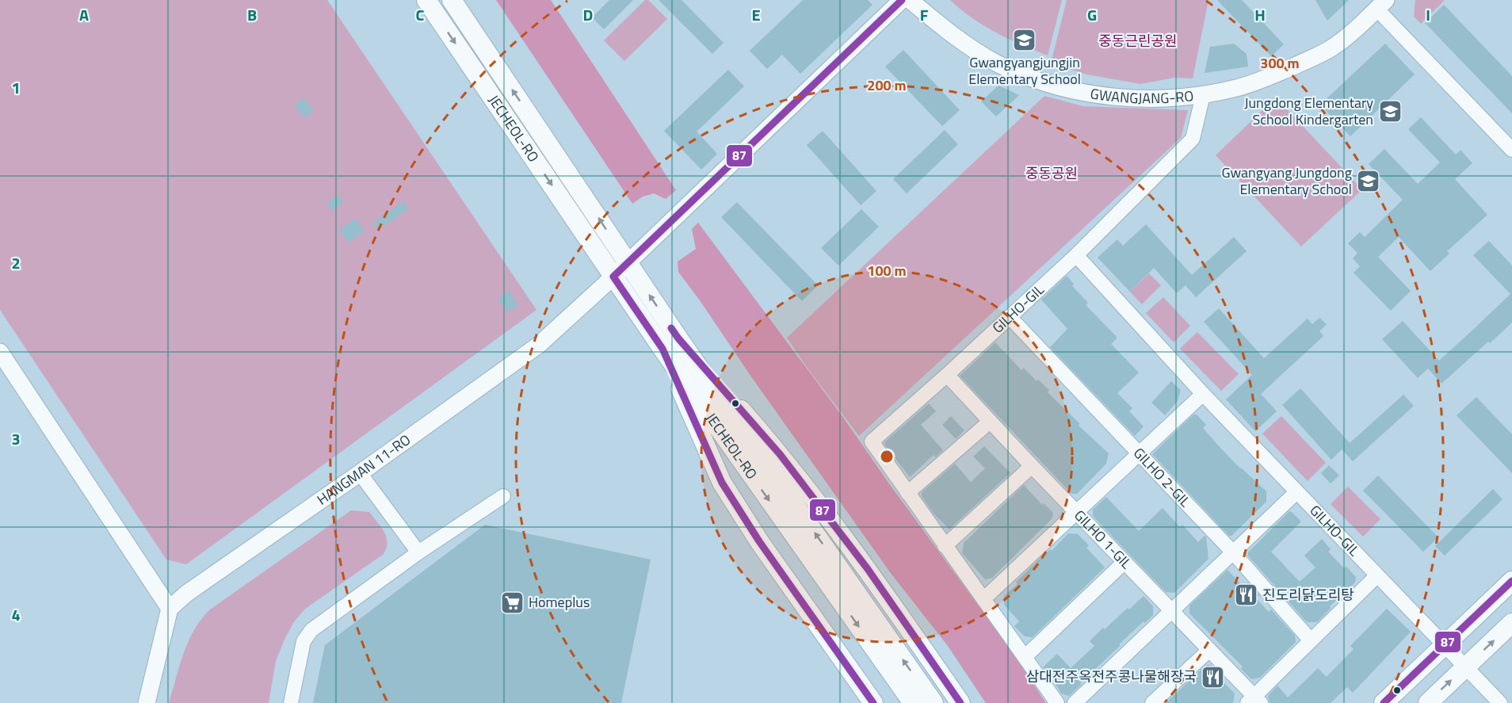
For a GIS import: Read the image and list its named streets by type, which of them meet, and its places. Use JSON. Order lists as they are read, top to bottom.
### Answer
{
  "streets": {
    "main road": ["JECHEOL-RO"],
    "street": [
      "GWANGJANG-RO",
      "GILHO-GIL",
      "HANGMAN 11-RO",
      "GILHO 2-GIL",
      "GILHO 1-GIL"
    ]
  },
  "crossings": [
    ["JECHEOL-RO", "HANGMAN 11-RO"],
    ["GILHO-GIL", "GILHO 2-GIL"],
    ["GILHO-GIL", "GILHO 1-GIL"]
  ],
  "parks": ["중동근린공원", "중동공원"],
  "places": {
    "school or university": ["Gwangyangjungjin Elementary School", "Jungdong Elementary School Kindergarten", "Gwangyang Jungdong Elementary School"],
    "restaurant": ["진도리닭도리탕", "삼대전주옥전주콩나물해장국"],
    "supermarket": ["Homeplus"]
  },
  "lines": ["transit line 87"],
  "grid": {
    "columns": [
      "A",
      "B",
      "C",
      "D",
      "E",
      "F",
      "G",
      "H",
      "I"
    ],
    "rows": [
      "1",
      "2",
      "3",
      "4"
    ]
  },
  "rings": ["300 m", "200 m", "100 m"]
}
